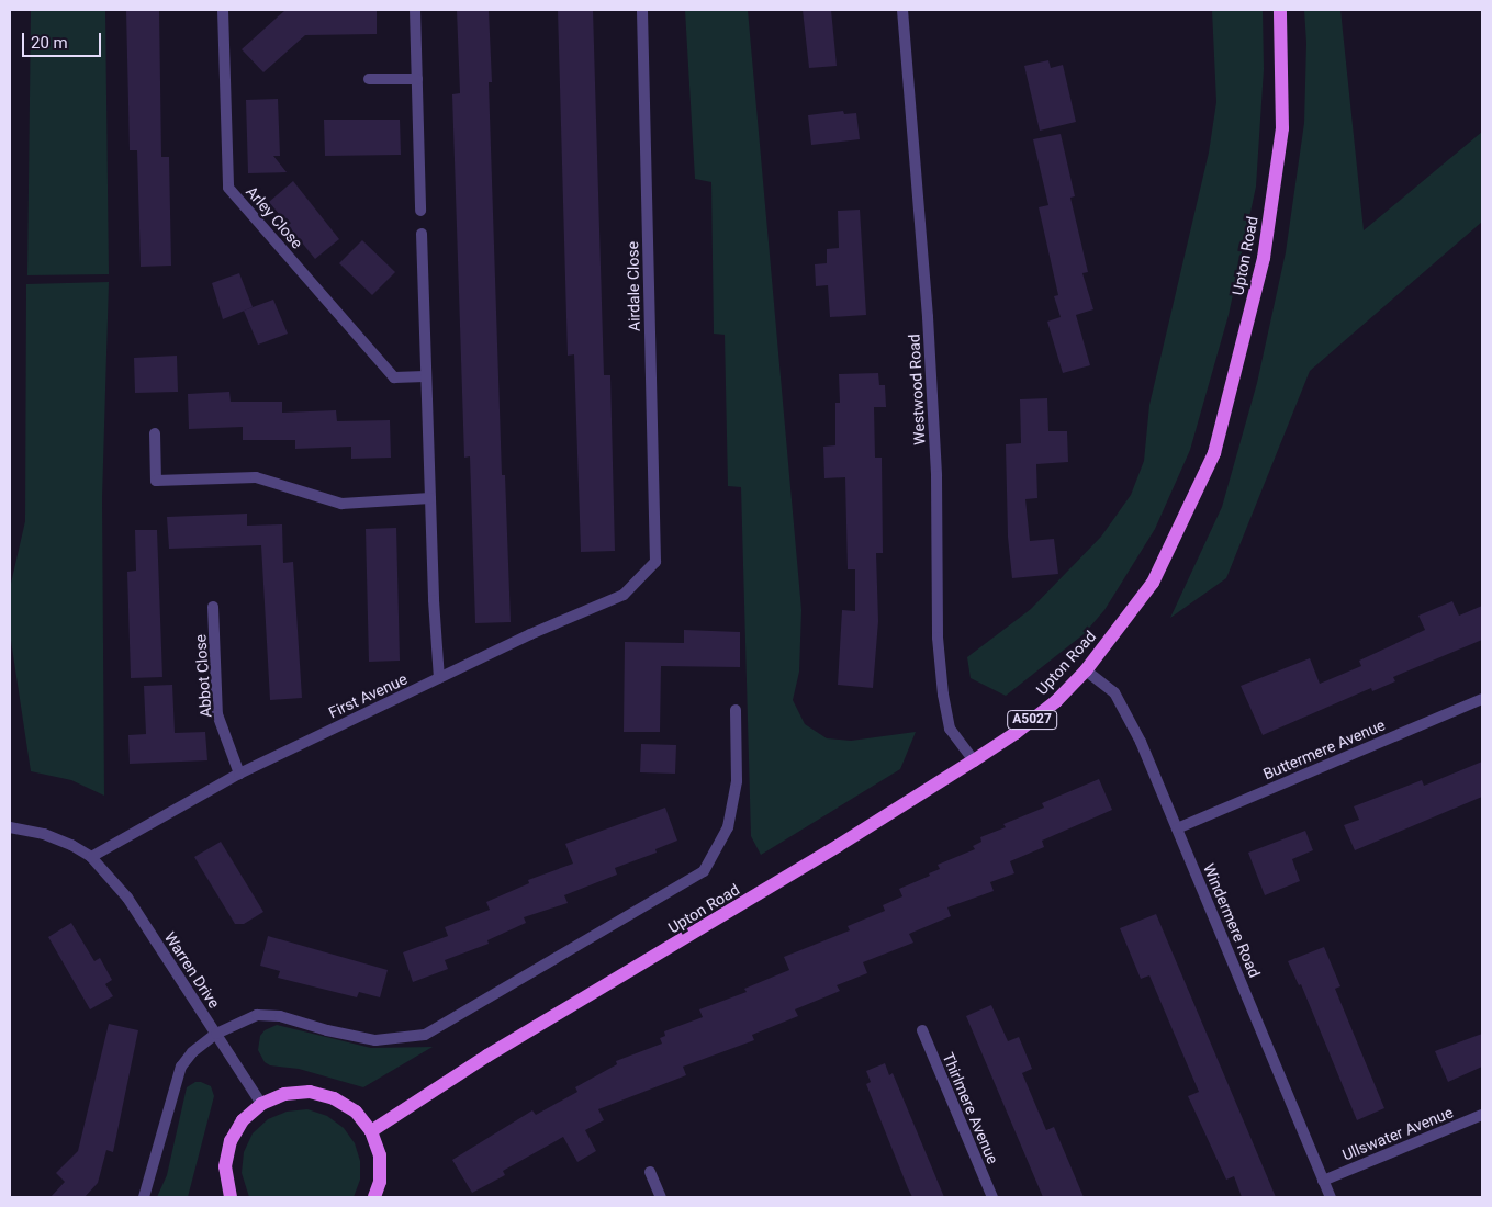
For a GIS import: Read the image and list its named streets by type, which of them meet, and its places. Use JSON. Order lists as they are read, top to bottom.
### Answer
{
  "streets": {
    "main road": ["Upton Road", "A5027"],
    "street": [
      "Arley Close",
      "Airdale Close",
      "Westwood Road",
      "Abbot Close",
      "First Avenue",
      "Buttermere Avenue",
      "Windermere Road",
      "Warren Drive",
      "Thirlmere Avenue",
      "Ullswater Avenue"
    ]
  },
  "crossings": [
    ["Upton Road", "Westwood Road"],
    ["Upton Road", "Windermere Road"],
    ["Airdale Close", "First Avenue"],
    ["Abbot Close", "First Avenue"],
    ["First Avenue", "Warren Drive"],
    ["Buttermere Avenue", "Windermere Road"],
    ["Windermere Road", "Ullswater Avenue"]
  ],
  "scale_bar": "20 m"
}
